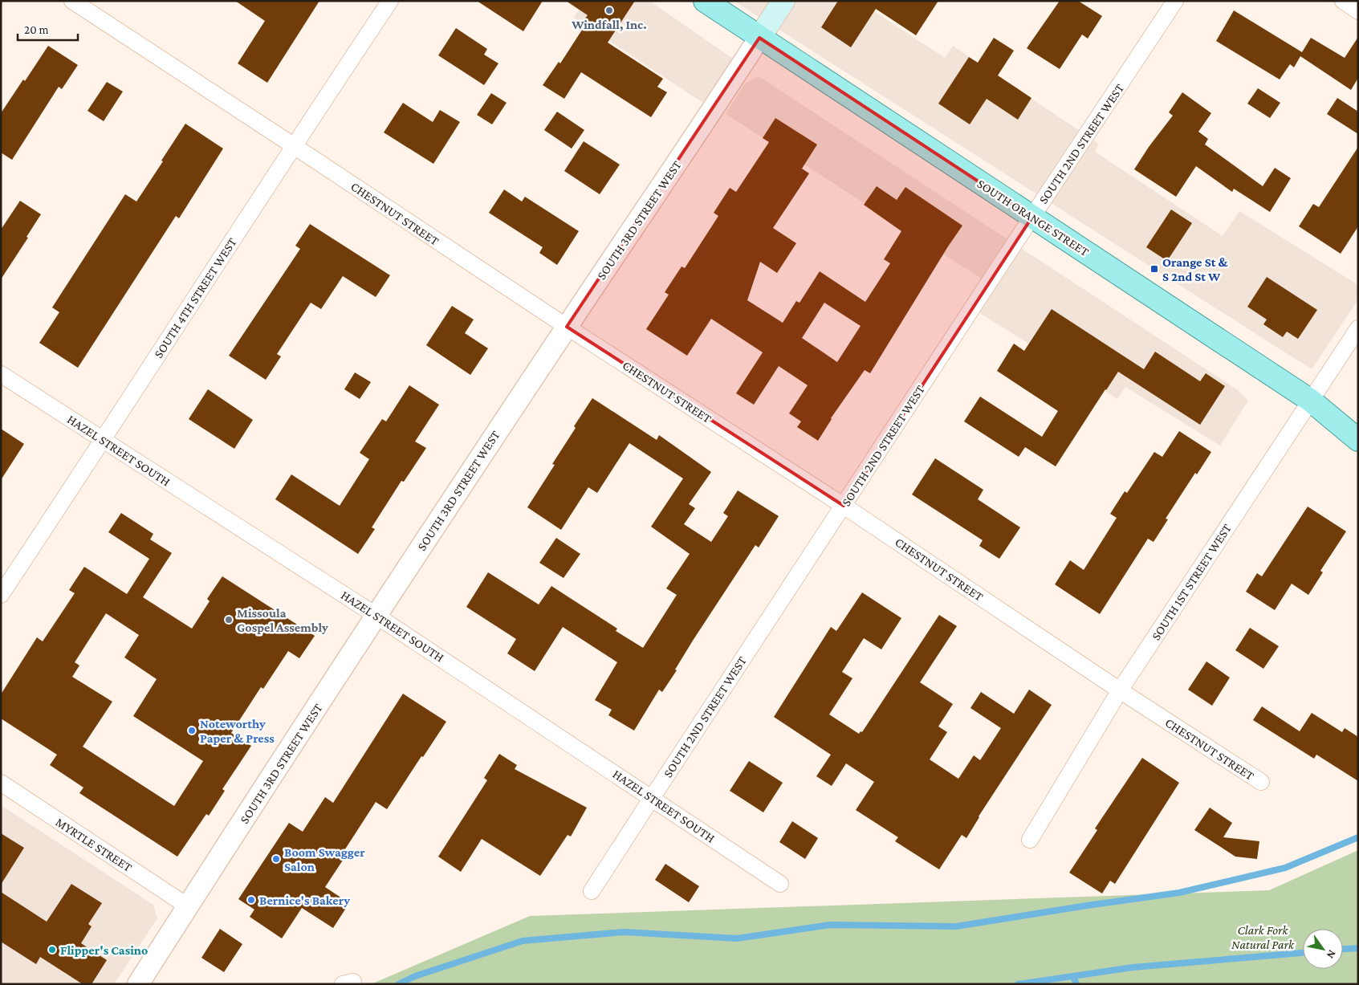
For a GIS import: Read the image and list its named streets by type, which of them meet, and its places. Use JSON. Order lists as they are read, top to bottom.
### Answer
{
  "streets": {
    "main road": ["SOUTH ORANGE STREET", "SOUTH 3RD STREET WEST"],
    "street": [
      "SOUTH 2ND STREET WEST",
      "CHESTNUT STREET",
      "SOUTH 4TH STREET WEST",
      "HAZEL STREET SOUTH",
      "SOUTH 1ST STREET WEST",
      "MYRTLE STREET"
    ]
  },
  "crossings": [
    ["SOUTH 2ND STREET WEST", "CHESTNUT STREET"],
    ["SOUTH 2ND STREET WEST", "SOUTH ORANGE STREET"],
    ["SOUTH 2ND STREET WEST", "HAZEL STREET SOUTH"],
    ["CHESTNUT STREET", "SOUTH 3RD STREET WEST"],
    ["CHESTNUT STREET", "SOUTH 4TH STREET WEST"],
    ["CHESTNUT STREET", "SOUTH 1ST STREET WEST"],
    ["SOUTH ORANGE STREET", "SOUTH 3RD STREET WEST"],
    ["SOUTH ORANGE STREET", "SOUTH 1ST STREET WEST"],
    ["SOUTH 3RD STREET WEST", "HAZEL STREET SOUTH"],
    ["SOUTH 3RD STREET WEST", "MYRTLE STREET"],
    ["SOUTH 4TH STREET WEST", "HAZEL STREET SOUTH"]
  ],
  "parks": ["Clark Fork Natural Park"],
  "places": {
    "other": [
      "Windfall, Inc.",
      "Missoula Gospel Assembly",
      "Noteworthy Paper & Press",
      "Boom Swagger Salon",
      "Bernice's Bakery",
      "Flipper's Casino"
    ],
    "transit": ["Orange St & S 2nd St W"]
  },
  "scale_bar": "20 m",
  "north": "bottom right"
}
